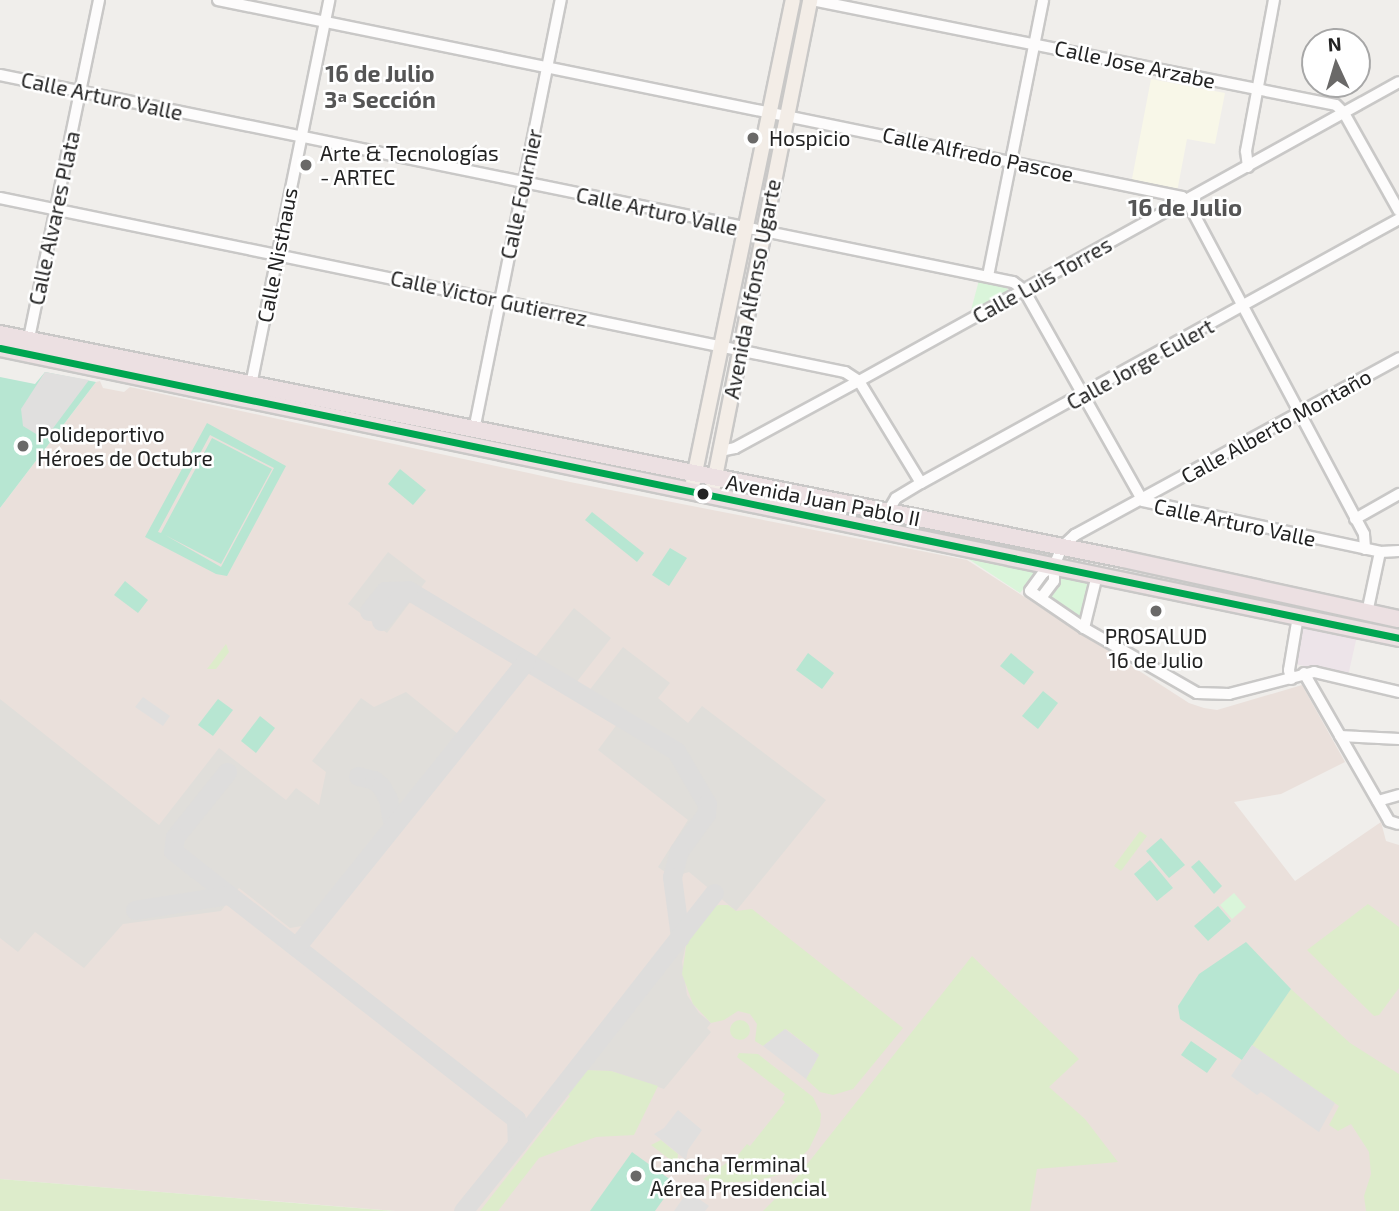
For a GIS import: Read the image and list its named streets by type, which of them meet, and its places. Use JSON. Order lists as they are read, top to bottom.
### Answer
{
  "streets": {
    "highway": ["Avenida Juan Pablo II"],
    "main road": ["Avenida Alfonso Ugarte"],
    "street": [
      "Calle Jose Arzabe",
      "Calle Arturo Valle",
      "Calle Alfredo Pascoe",
      "Calle Fournier",
      "Calle Alvares Plata",
      "Calle Nisthaus",
      "Calle Luis Torres",
      "Calle Victor Gutierrez",
      "Calle Jorge Eulert",
      "Calle Alberto Montaño"
    ]
  },
  "crossings": [
    ["Calle Jose Arzabe", "Calle Luis Torres"],
    ["Calle Jose Arzabe", "Avenida Alfonso Ugarte"],
    ["Calle Arturo Valle", "Calle Fournier"],
    ["Calle Arturo Valle", "Calle Alvares Plata"],
    ["Calle Arturo Valle", "Calle Nisthaus"],
    ["Calle Arturo Valle", "Calle Luis Torres"],
    ["Calle Arturo Valle", "Avenida Alfonso Ugarte"],
    ["Calle Arturo Valle", "Calle Jorge Eulert"],
    ["Calle Arturo Valle", "Calle Alberto Montaño"],
    ["Calle Alfredo Pascoe", "Calle Fournier"],
    ["Calle Alfredo Pascoe", "Calle Nisthaus"],
    ["Calle Alfredo Pascoe", "Calle Luis Torres"],
    ["Calle Alfredo Pascoe", "Avenida Alfonso Ugarte"],
    ["Calle Fournier", "Calle Victor Gutierrez"],
    ["Calle Fournier", "Avenida Juan Pablo II"],
    ["Calle Alvares Plata", "Calle Victor Gutierrez"],
    ["Calle Alvares Plata", "Avenida Juan Pablo II"],
    ["Calle Nisthaus", "Calle Victor Gutierrez"],
    ["Calle Nisthaus", "Avenida Juan Pablo II"],
    ["Calle Luis Torres", "Avenida Alfonso Ugarte"],
    ["Calle Luis Torres", "Calle Victor Gutierrez"],
    ["Avenida Alfonso Ugarte", "Calle Victor Gutierrez"],
    ["Avenida Alfonso Ugarte", "Avenida Juan Pablo II"],
    ["Calle Jorge Eulert", "Avenida Juan Pablo II"],
    ["Calle Alberto Montaño", "Avenida Juan Pablo II"]
  ],
  "districts": ["16 de Julio 3ª Sección", "16 de Julio"],
  "places": [
    "Hospicio",
    "Arte & Tecnologías - ARTEC",
    "Polideportivo Héroes de Octubre",
    "PROSALUD 16 de Julio",
    "Cancha Terminal Aérea Presidencial"
  ],
  "north": "top"
}
